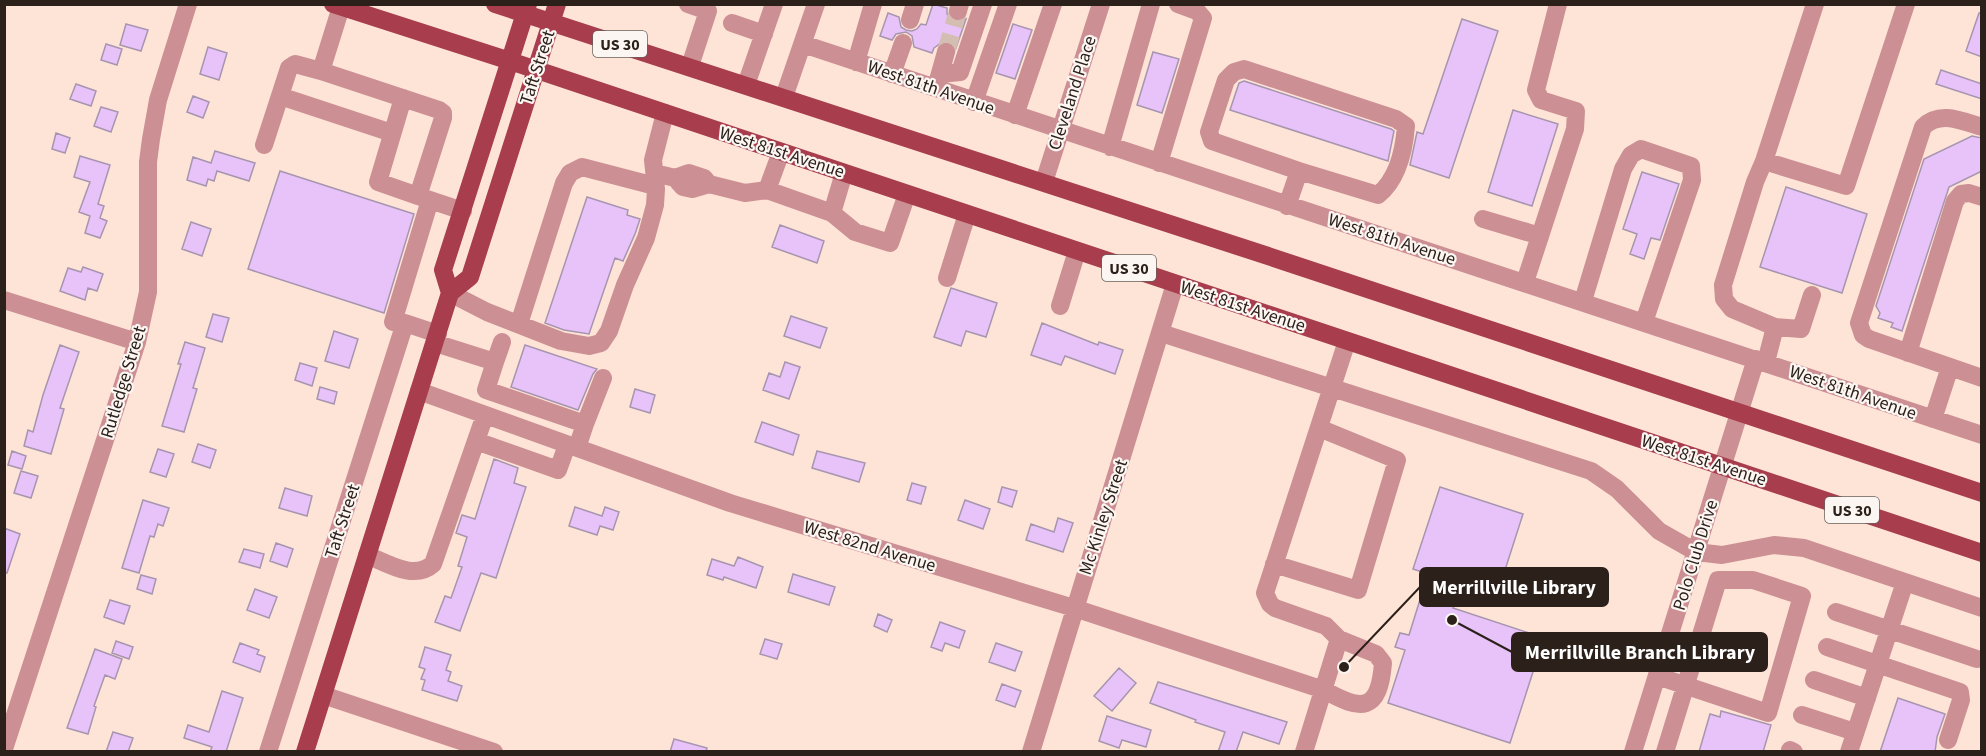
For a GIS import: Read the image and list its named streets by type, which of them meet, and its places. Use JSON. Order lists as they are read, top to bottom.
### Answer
{
  "streets": {
    "main road": ["US 30", "Taft Street", "West 81st Avenue"],
    "street": [
      "West 81th Avenue",
      "Cleveland Place",
      "Rutledge Street",
      "Mc Kinley Street",
      "West 82nd Avenue",
      "Polo Club Drive"
    ]
  },
  "crossings": [
    ["US 30", "Taft Street"],
    ["US 30", "Cleveland Place"],
    ["US 30", "Polo Club Drive"],
    ["Taft Street", "West 81st Avenue"],
    ["Taft Street", "West 82nd Avenue"],
    ["West 81th Avenue", "Cleveland Place"],
    ["West 81th Avenue", "Polo Club Drive"],
    ["West 81st Avenue", "Mc Kinley Street"],
    ["West 81st Avenue", "Polo Club Drive"],
    ["Mc Kinley Street", "West 82nd Avenue"]
  ],
  "places": ["Merrillville Branch Library", "Merrillville Library"]
}
